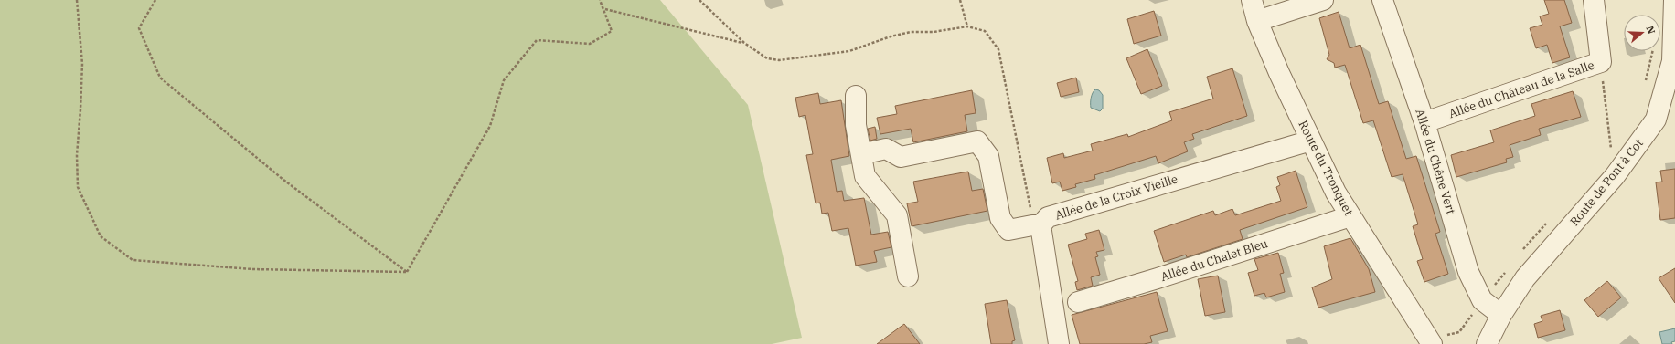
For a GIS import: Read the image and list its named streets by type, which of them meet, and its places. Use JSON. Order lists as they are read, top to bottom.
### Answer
{
  "streets": {
    "street": [
      "Allée du Château de la Salle",
      "Allée du Chêne Vert",
      "Route du Tronquet",
      "Route de Pont à Cot",
      "Allée de la Croix Vieille",
      "Allée du Chalet Bleu"
    ]
  },
  "crossings": [
    ["Allée du Château de la Salle", "Allée du Chêne Vert"],
    ["Allée du Chêne Vert", "Route de Pont à Cot"],
    ["Route du Tronquet", "Allée de la Croix Vieille"],
    ["Route du Tronquet", "Allée du Chalet Bleu"]
  ],
  "north": "right"
}
